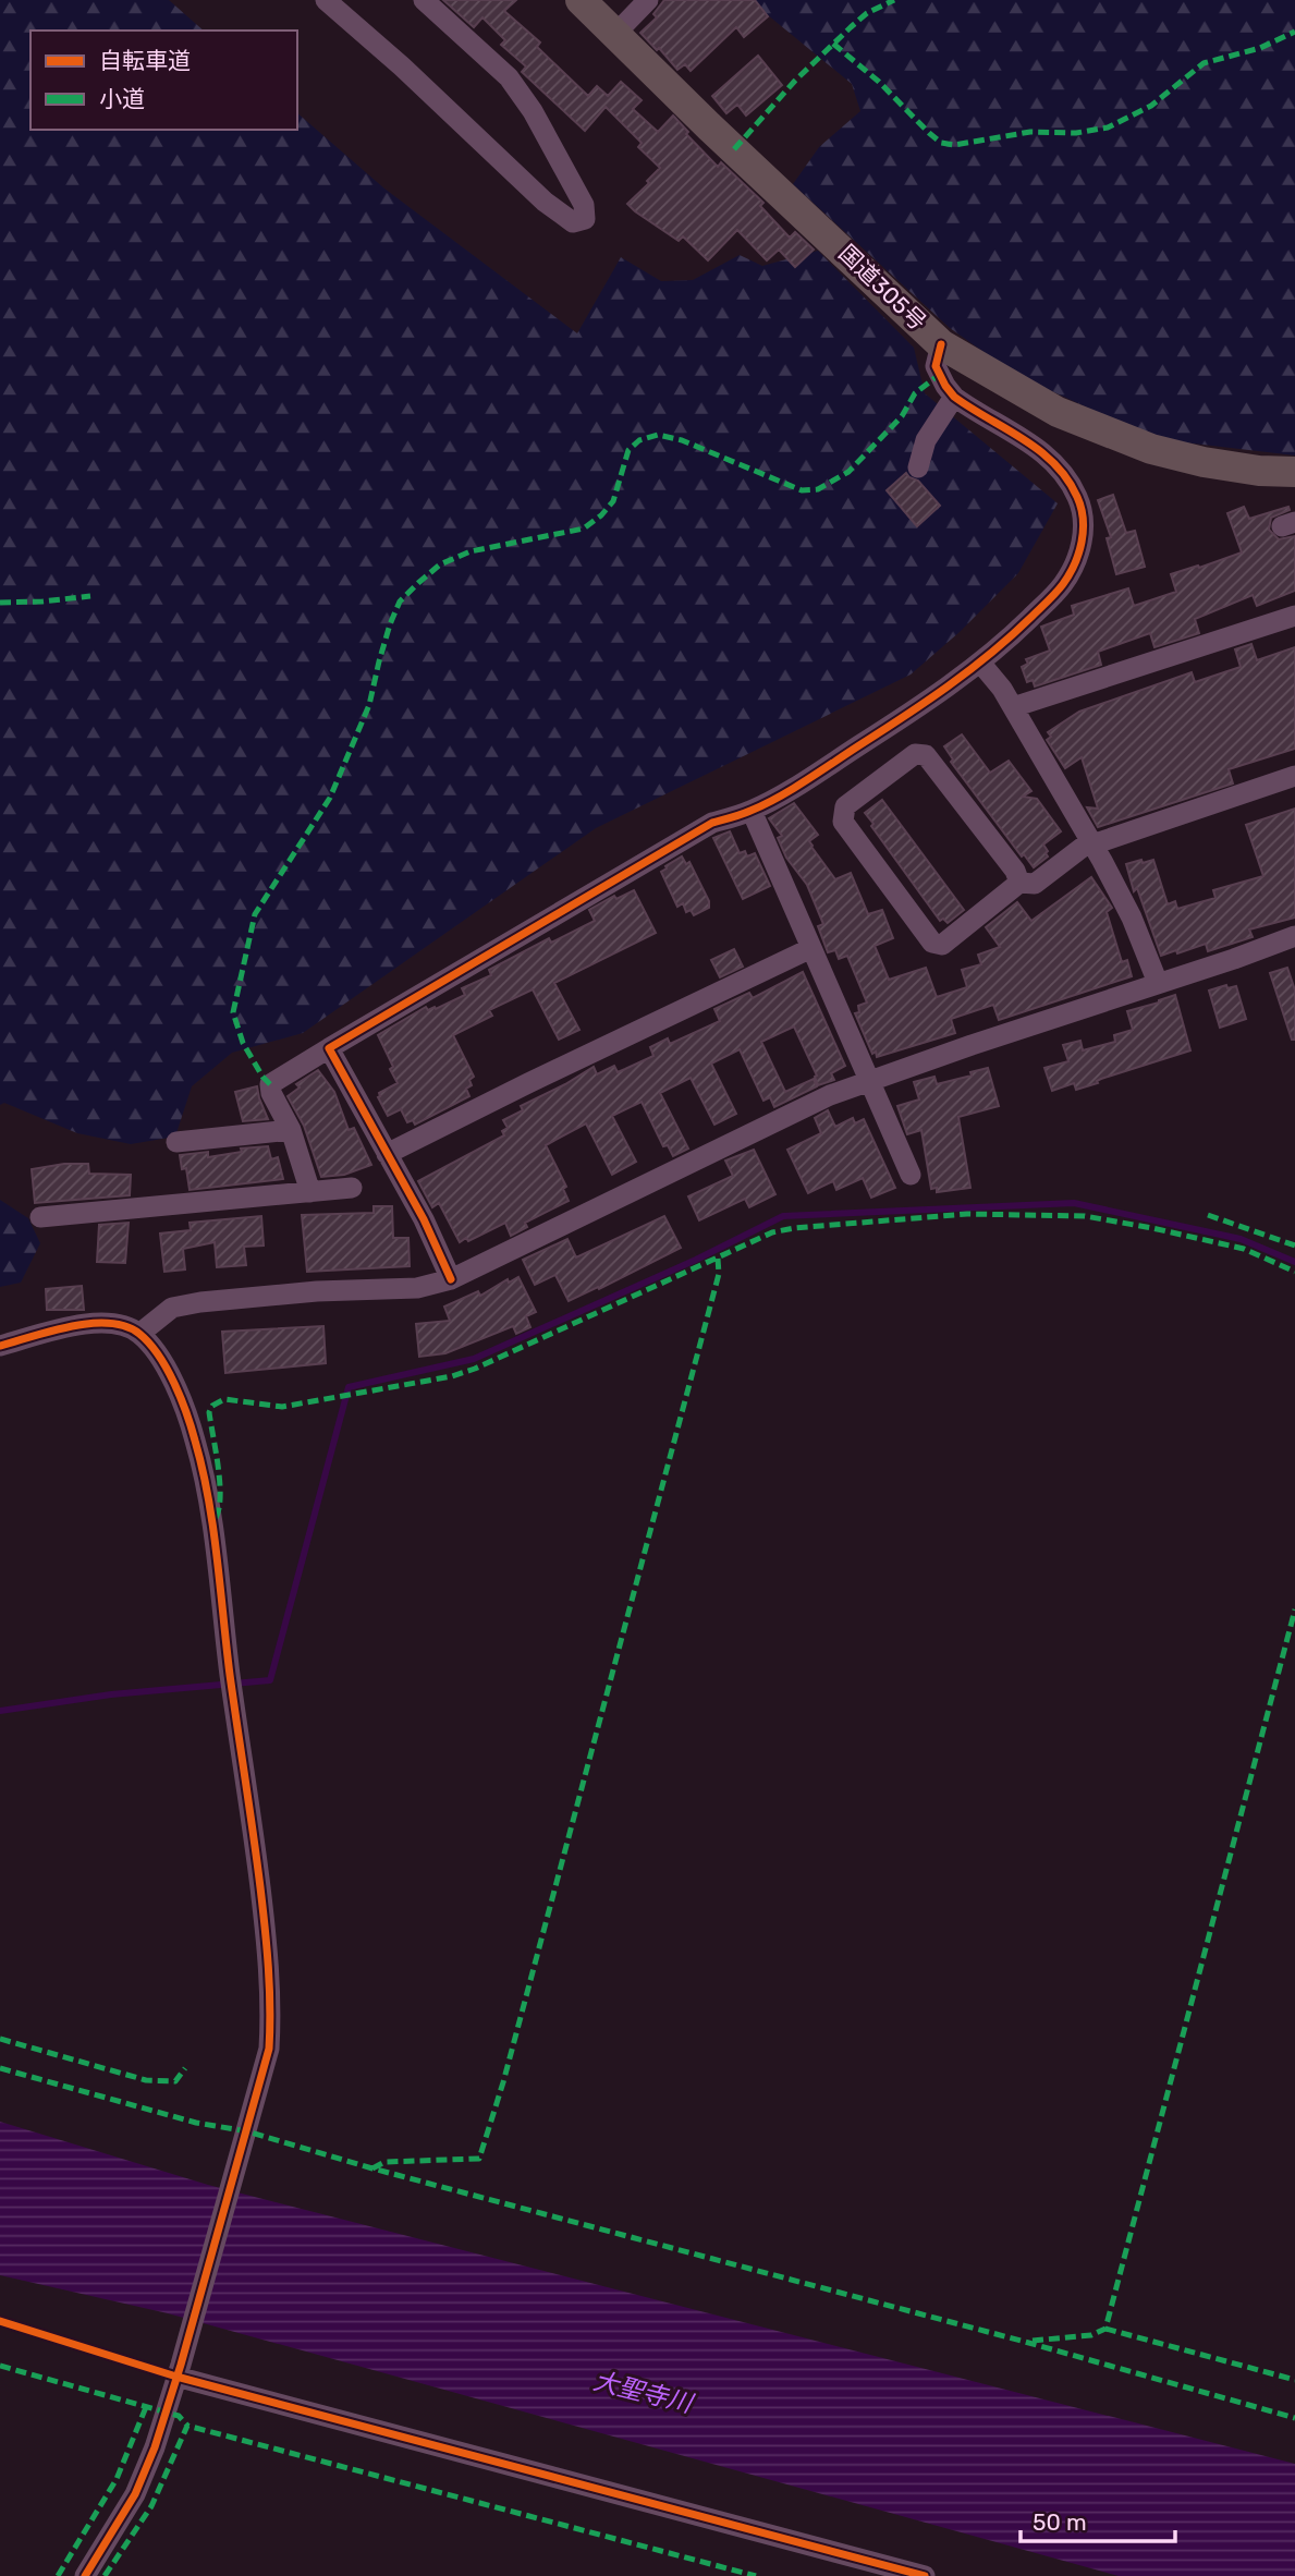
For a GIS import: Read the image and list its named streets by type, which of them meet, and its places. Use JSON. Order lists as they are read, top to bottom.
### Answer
{
  "streets": {
    "highway": ["国道305号"]
  },
  "water": ["大聖寺川"],
  "legend": ["自転車道", "小道"],
  "scale_bar": "50 m"
}
